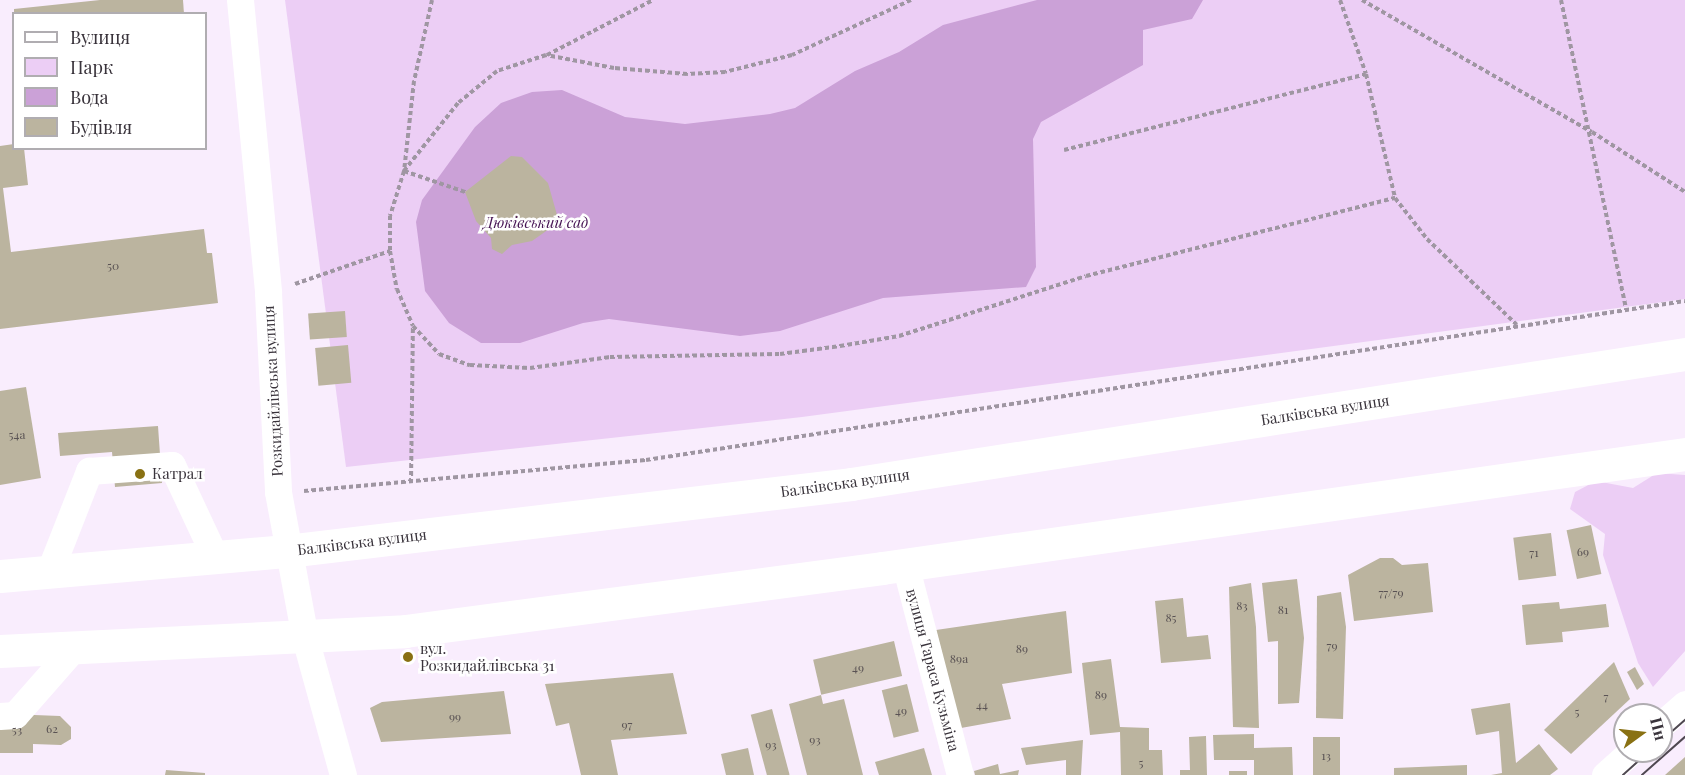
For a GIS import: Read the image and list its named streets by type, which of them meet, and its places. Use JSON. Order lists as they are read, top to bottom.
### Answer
{
  "streets": {
    "main road": ["Балківська вулиця"],
    "street": ["Розкидайлівська вулиця", "вулиця Тараса Кузьміна"]
  },
  "crossings": [
    ["Розкидайлівська вулиця", "Балківська вулиця"]
  ],
  "parks": ["Дюківський сад"],
  "places": ["Катрал", "вул. Розкидайлiвська 31"],
  "house_numbers": [
    "50",
    "54а",
    "69",
    "71",
    "77/79",
    "83",
    "81",
    "85",
    "79",
    "89",
    "89а",
    "49",
    "89",
    "7",
    "44",
    "49",
    "5",
    "99",
    "97",
    "62",
    "53",
    "93",
    "93",
    "13",
    "5"
  ],
  "legend": [
    "Вулиця",
    "Парк",
    "Вода",
    "Будівля"
  ],
  "north": "right"
}
